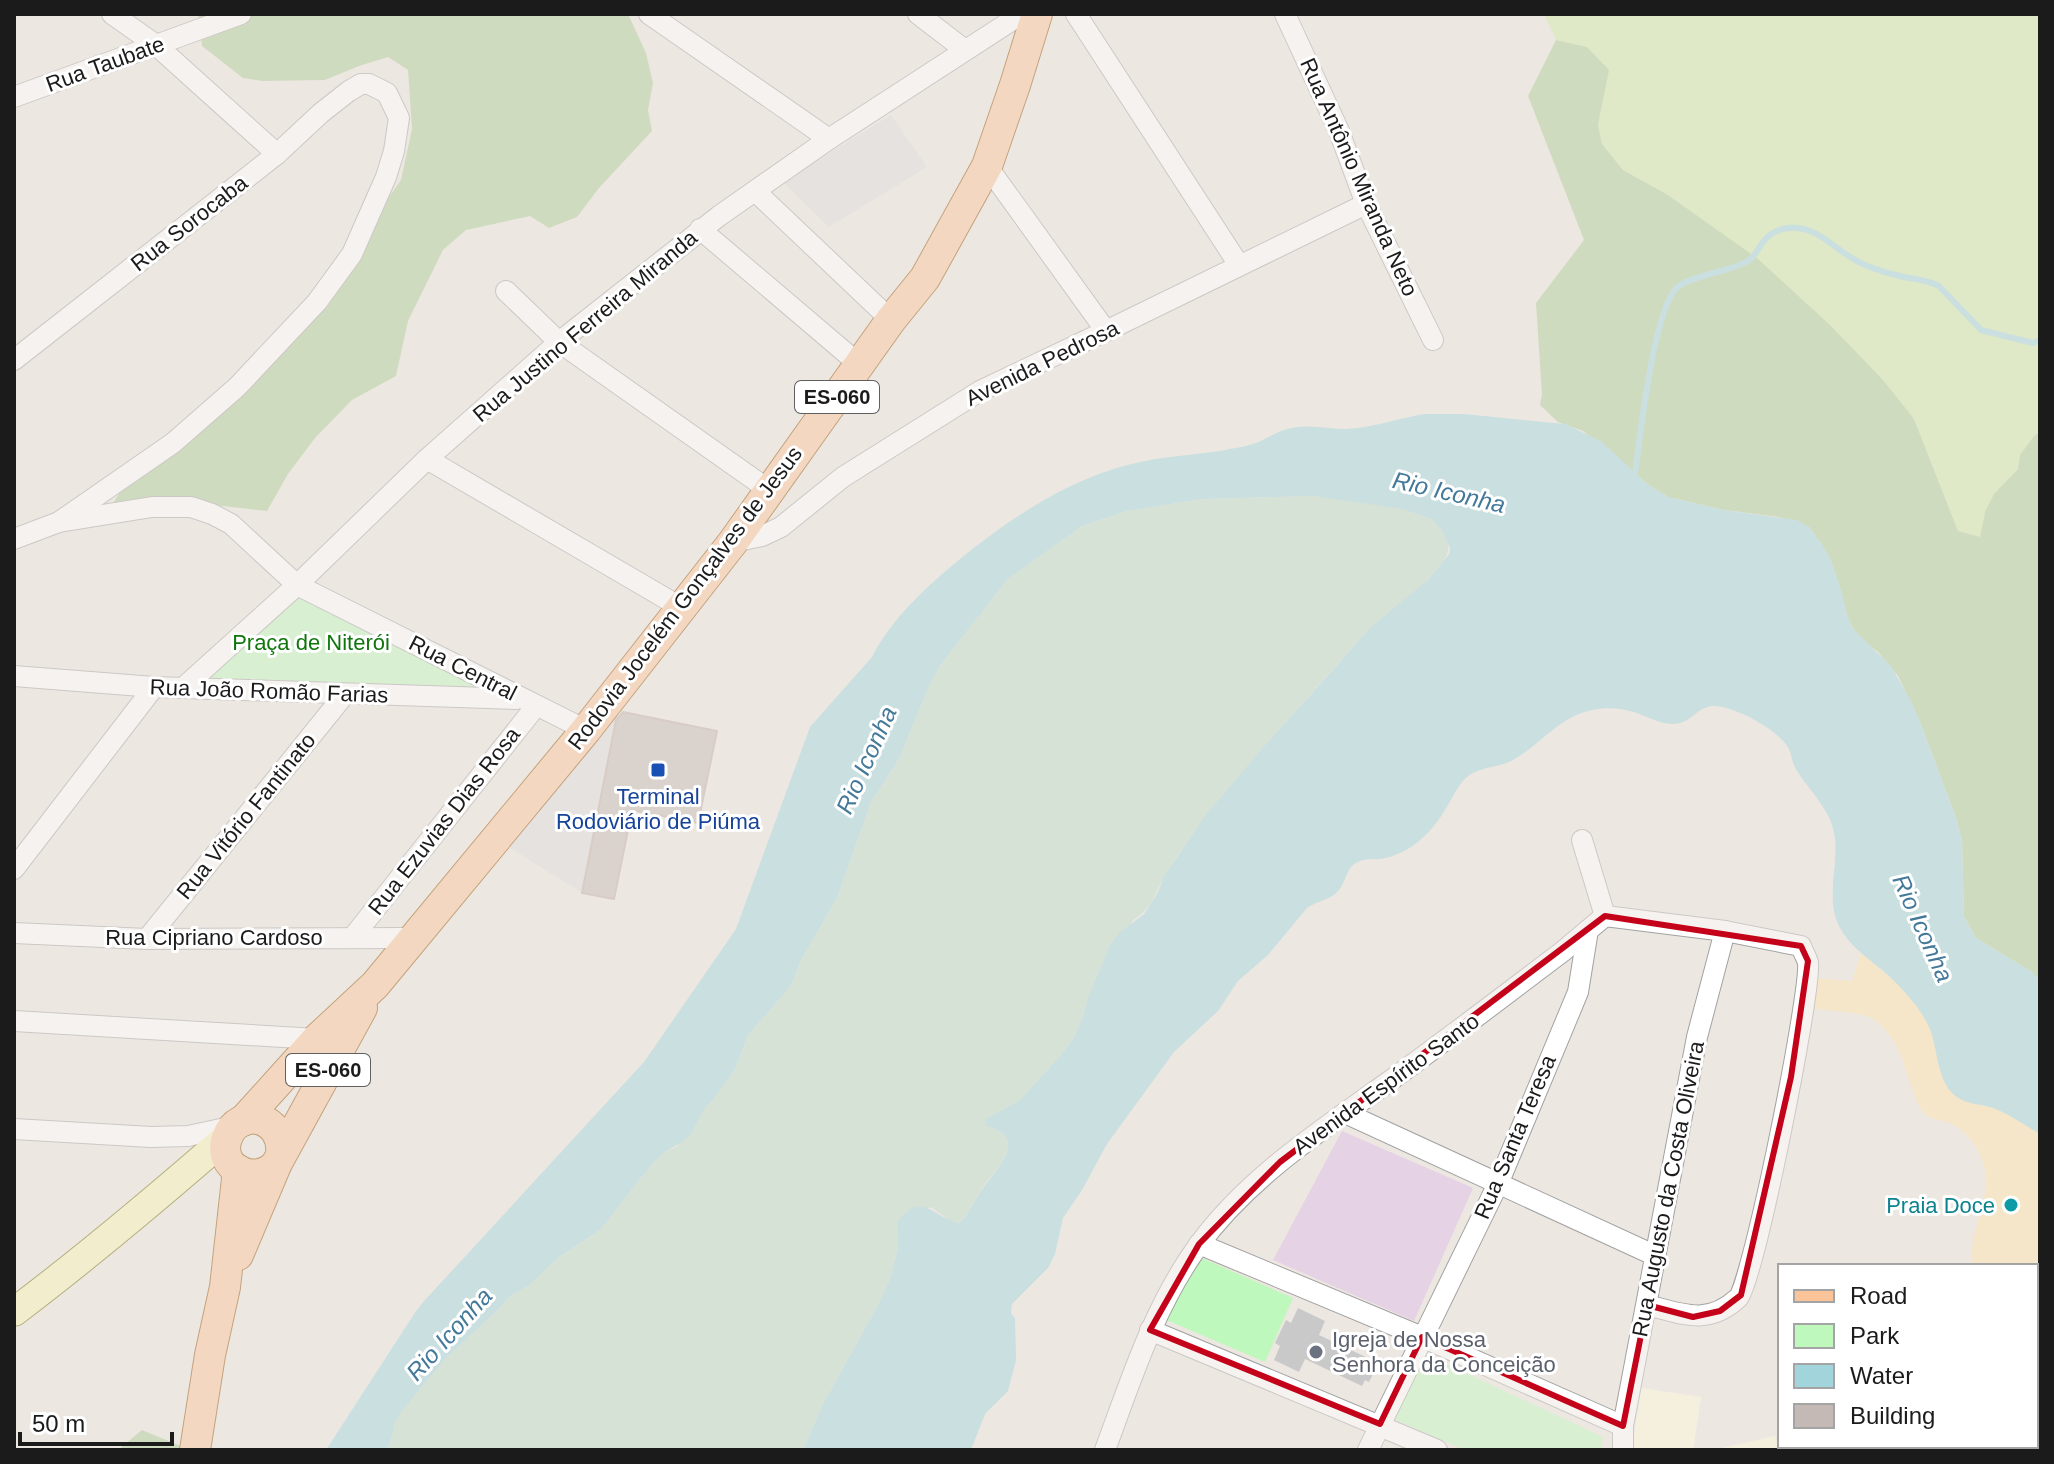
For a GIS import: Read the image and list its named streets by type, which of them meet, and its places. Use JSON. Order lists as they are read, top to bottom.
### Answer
{
  "streets": {
    "main road": ["ES-060", "Rodovia Jocelém Gonçalves de Jesus"],
    "street": [
      "Rua Taubate",
      "Rua Antônio Miranda Neto",
      "Rua Sorocaba",
      "Rua Justino Ferreira Miranda",
      "Avenida Pedrosa",
      "Rua Central",
      "Rua João Romão Farias",
      "Rua Vitório Fantinato",
      "Rua Ezuvias Dias Rosa",
      "Rua Cipriano Cardoso",
      "Avenida Espírito Santo",
      "Rua Santa Teresa",
      "Rua Augusto da Costa Oliveira"
    ]
  },
  "crossings": [
    ["Rua Antônio Miranda Neto", "Avenida Pedrosa"],
    ["Rua Sorocaba", "Rua Central"],
    ["Rua Justino Ferreira Miranda", "Rodovia Jocelém Gonçalves de Jesus"],
    ["Rua Justino Ferreira Miranda", "Rua Central"],
    ["Rua Justino Ferreira Miranda", "Rua João Romão Farias"],
    ["Avenida Pedrosa", "Rodovia Jocelém Gonçalves de Jesus"],
    ["Rodovia Jocelém Gonçalves de Jesus", "Rua Central"],
    ["Rodovia Jocelém Gonçalves de Jesus", "Rua Cipriano Cardoso"],
    ["Rua Central", "Rua João Romão Farias"],
    ["Rua Central", "Rua Ezuvias Dias Rosa"],
    ["Rua João Romão Farias", "Rua Vitório Fantinato"],
    ["Rua João Romão Farias", "Rua Ezuvias Dias Rosa"],
    ["Rua Vitório Fantinato", "Rua Cipriano Cardoso"],
    ["Rua Ezuvias Dias Rosa", "Rua Cipriano Cardoso"],
    ["Avenida Espírito Santo", "Rua Santa Teresa"]
  ],
  "water": ["Rio Iconha"],
  "parks": ["Praça de Niterói"],
  "places": {
    "transit": ["Terminal Rodoviário de Piúma"],
    "other": ["Praia Doce", "Igreja de Nossa Senhora da Conceição"]
  },
  "legend": [
    "Road",
    "Park",
    "Water",
    "Building"
  ],
  "scale_bar": "50 m"
}
